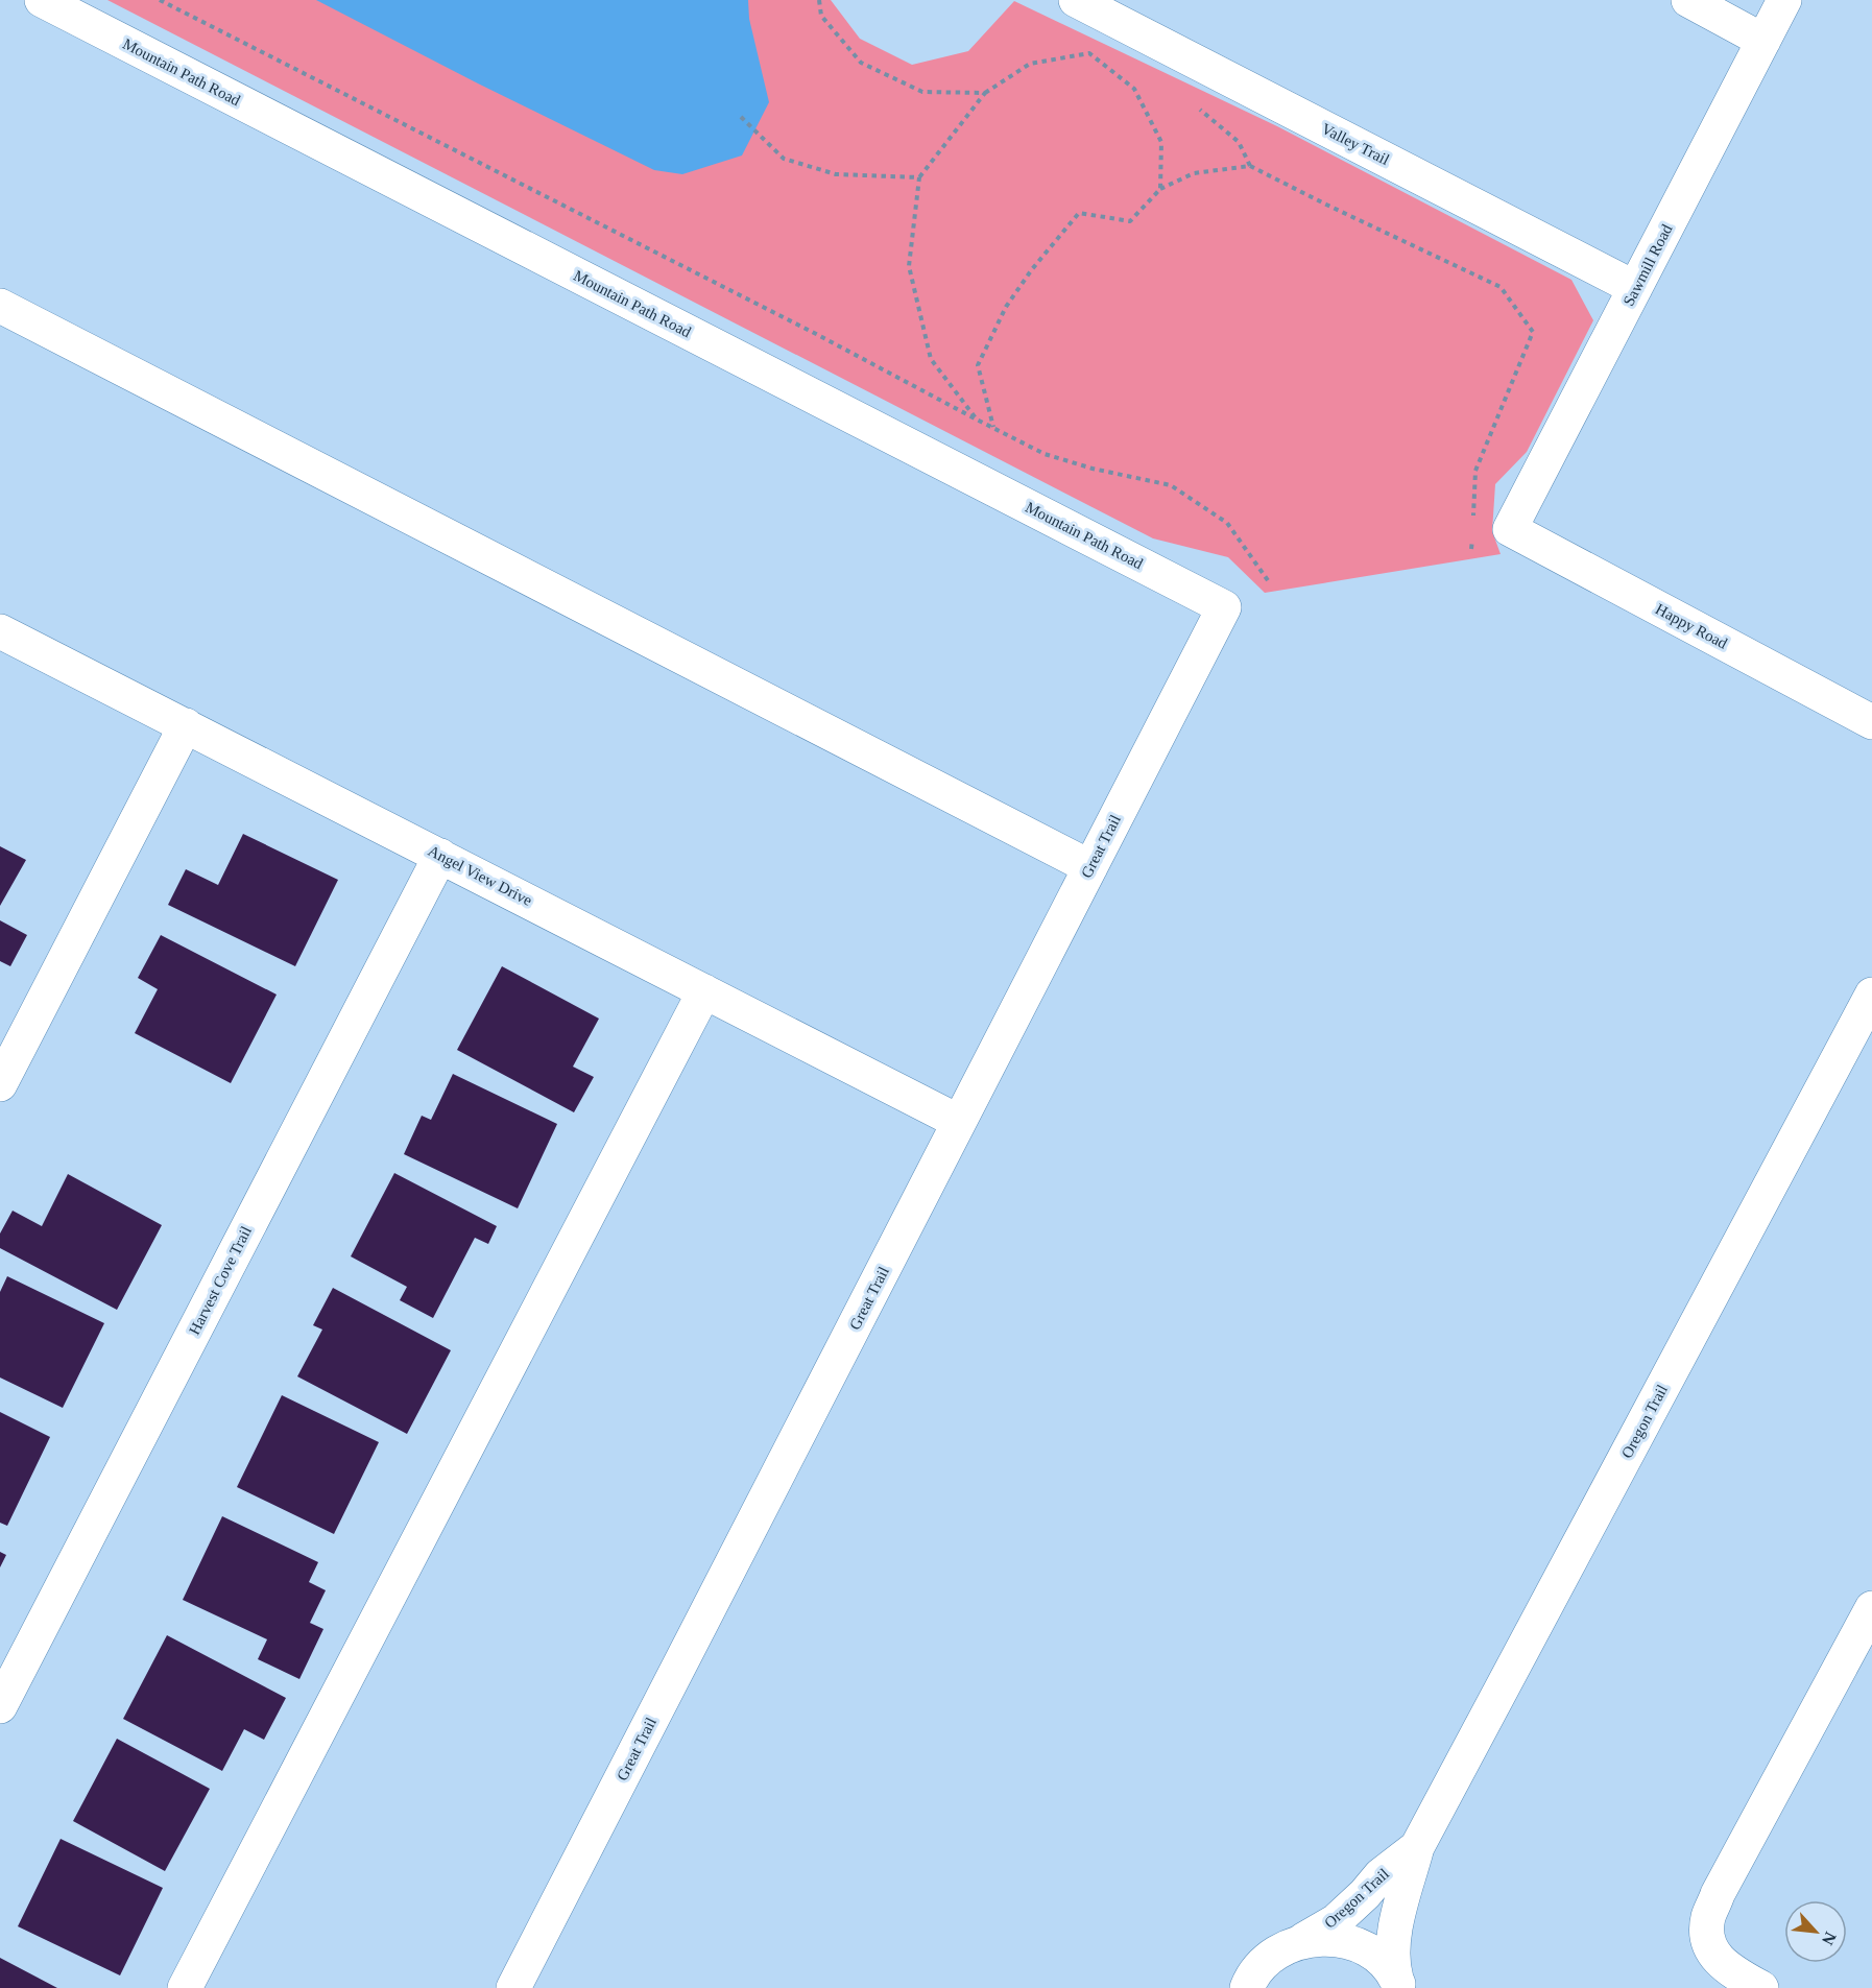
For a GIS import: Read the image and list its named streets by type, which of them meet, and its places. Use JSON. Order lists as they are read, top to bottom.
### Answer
{
  "streets": {
    "street": [
      "Mountain Path Road",
      "Valley Trail",
      "Sawmill Road",
      "Happy Road",
      "Great Trail",
      "Angel View Drive",
      "Harvest Cove Trail",
      "Oregon Trail"
    ]
  },
  "crossings": [
    ["Mountain Path Road", "Great Trail"],
    ["Valley Trail", "Sawmill Road"],
    ["Sawmill Road", "Happy Road"],
    ["Great Trail", "Angel View Drive"],
    ["Angel View Drive", "Harvest Cove Trail"]
  ],
  "north": "bottom right"
}
